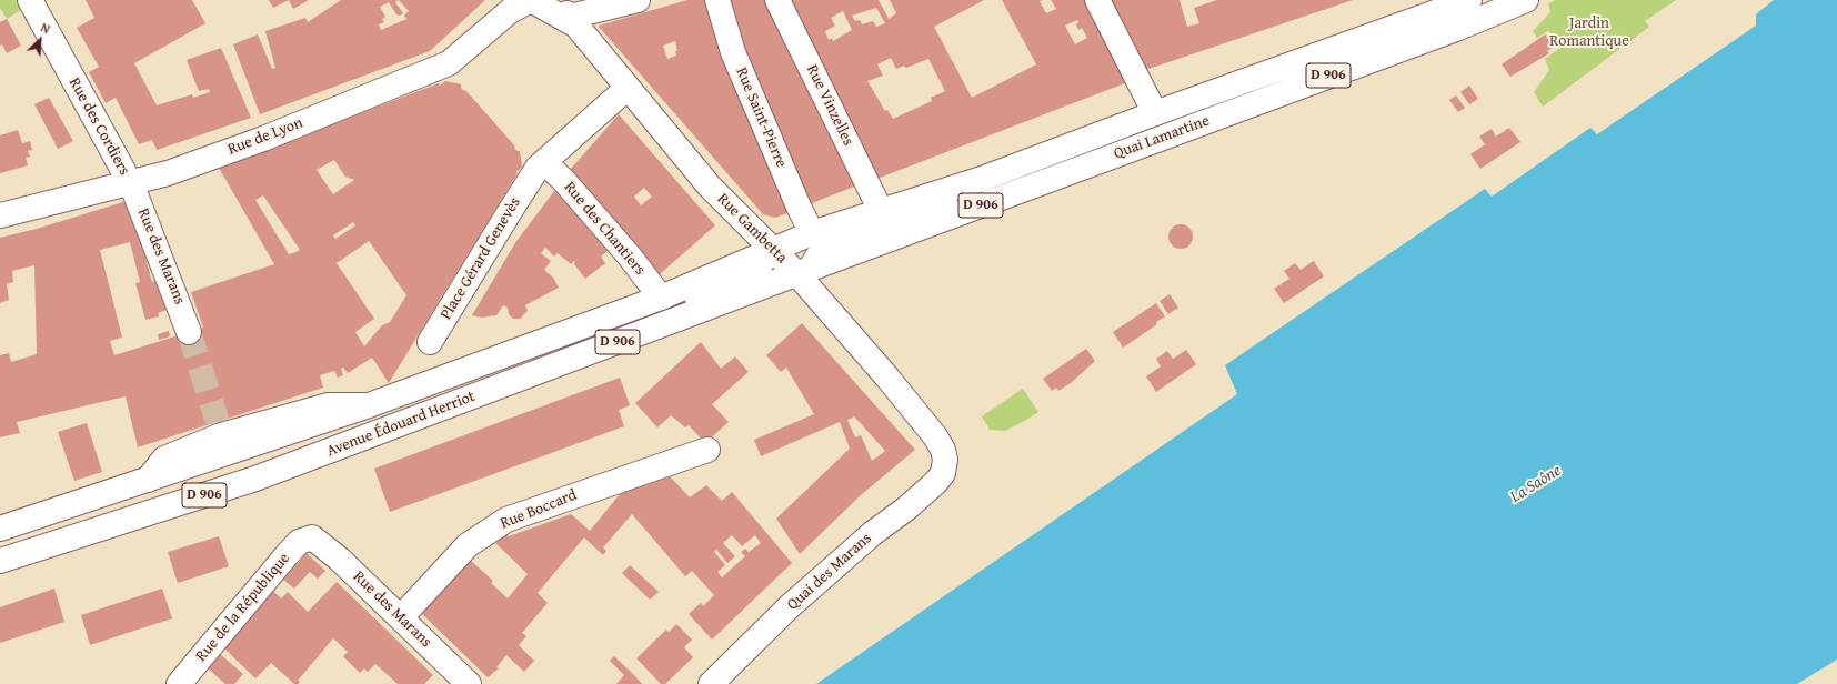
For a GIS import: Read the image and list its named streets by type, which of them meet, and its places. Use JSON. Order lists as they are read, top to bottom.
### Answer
{
  "streets": {
    "street": [
      "D 906",
      "Rue Vinzelles",
      "Rue Saint-Pierre",
      "Rue des Cordiers",
      "Rue de Lyon",
      "Quai Lamartine",
      "Rue des Chantiers",
      "Rue Gambetta",
      "Rue des Marans",
      "Place Gérard Genevès",
      "Avenue Édouard Herriot",
      "Rue Boccard",
      "Quai des Marans",
      "Rue de la République"
    ]
  },
  "crossings": [
    ["Rue Vinzelles", "Quai Lamartine"],
    ["Rue Saint-Pierre", "Quai Lamartine"],
    ["Rue des Cordiers", "Rue de Lyon"],
    ["Rue des Cordiers", "Rue des Marans"],
    ["Rue de Lyon", "Rue Gambetta"],
    ["Rue de Lyon", "Rue des Marans"],
    ["Quai Lamartine", "Rue Gambetta"],
    ["Quai Lamartine", "Avenue Édouard Herriot"],
    ["Rue des Chantiers", "Place Gérard Genevès"],
    ["Rue des Chantiers", "Avenue Édouard Herriot"],
    ["Rue Gambetta", "Place Gérard Genevès"],
    ["Rue Gambetta", "Avenue Édouard Herriot"],
    ["Rue Gambetta", "Quai des Marans"],
    ["Rue des Marans", "Rue Boccard"],
    ["Rue des Marans", "Rue de la République"]
  ],
  "water": ["La Saône"],
  "parks": ["Jardin Romantique"],
  "north": "top right"
}
